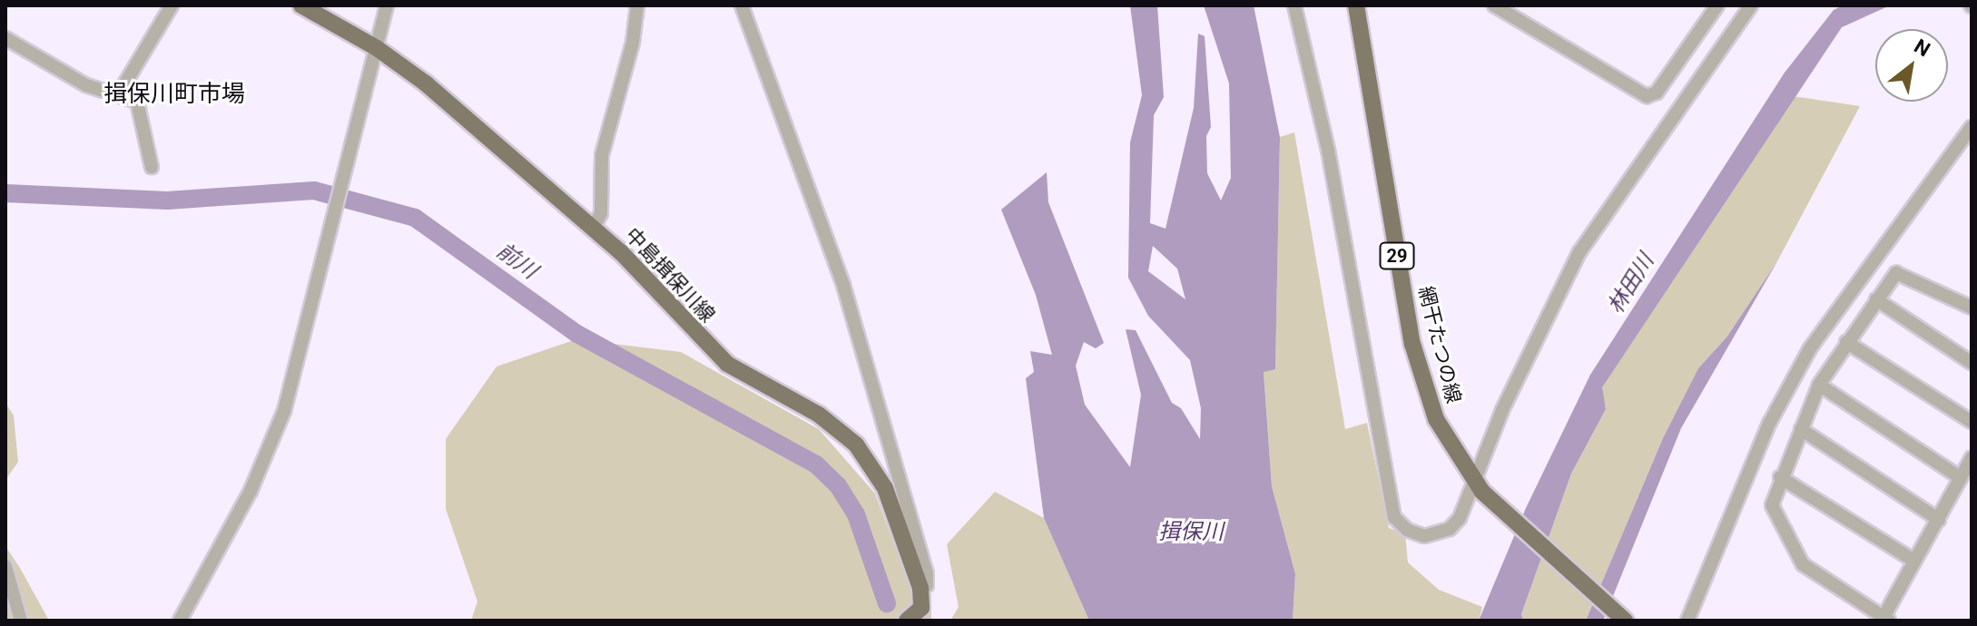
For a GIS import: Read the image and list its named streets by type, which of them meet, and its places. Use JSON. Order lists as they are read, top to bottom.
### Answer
{
  "streets": {
    "main road": ["29", "中島揖保川線", "網干たつの線"]
  },
  "districts": ["揖保川町市場"],
  "water": ["前川", "林田川", "揖保川"],
  "north": "top right"
}
